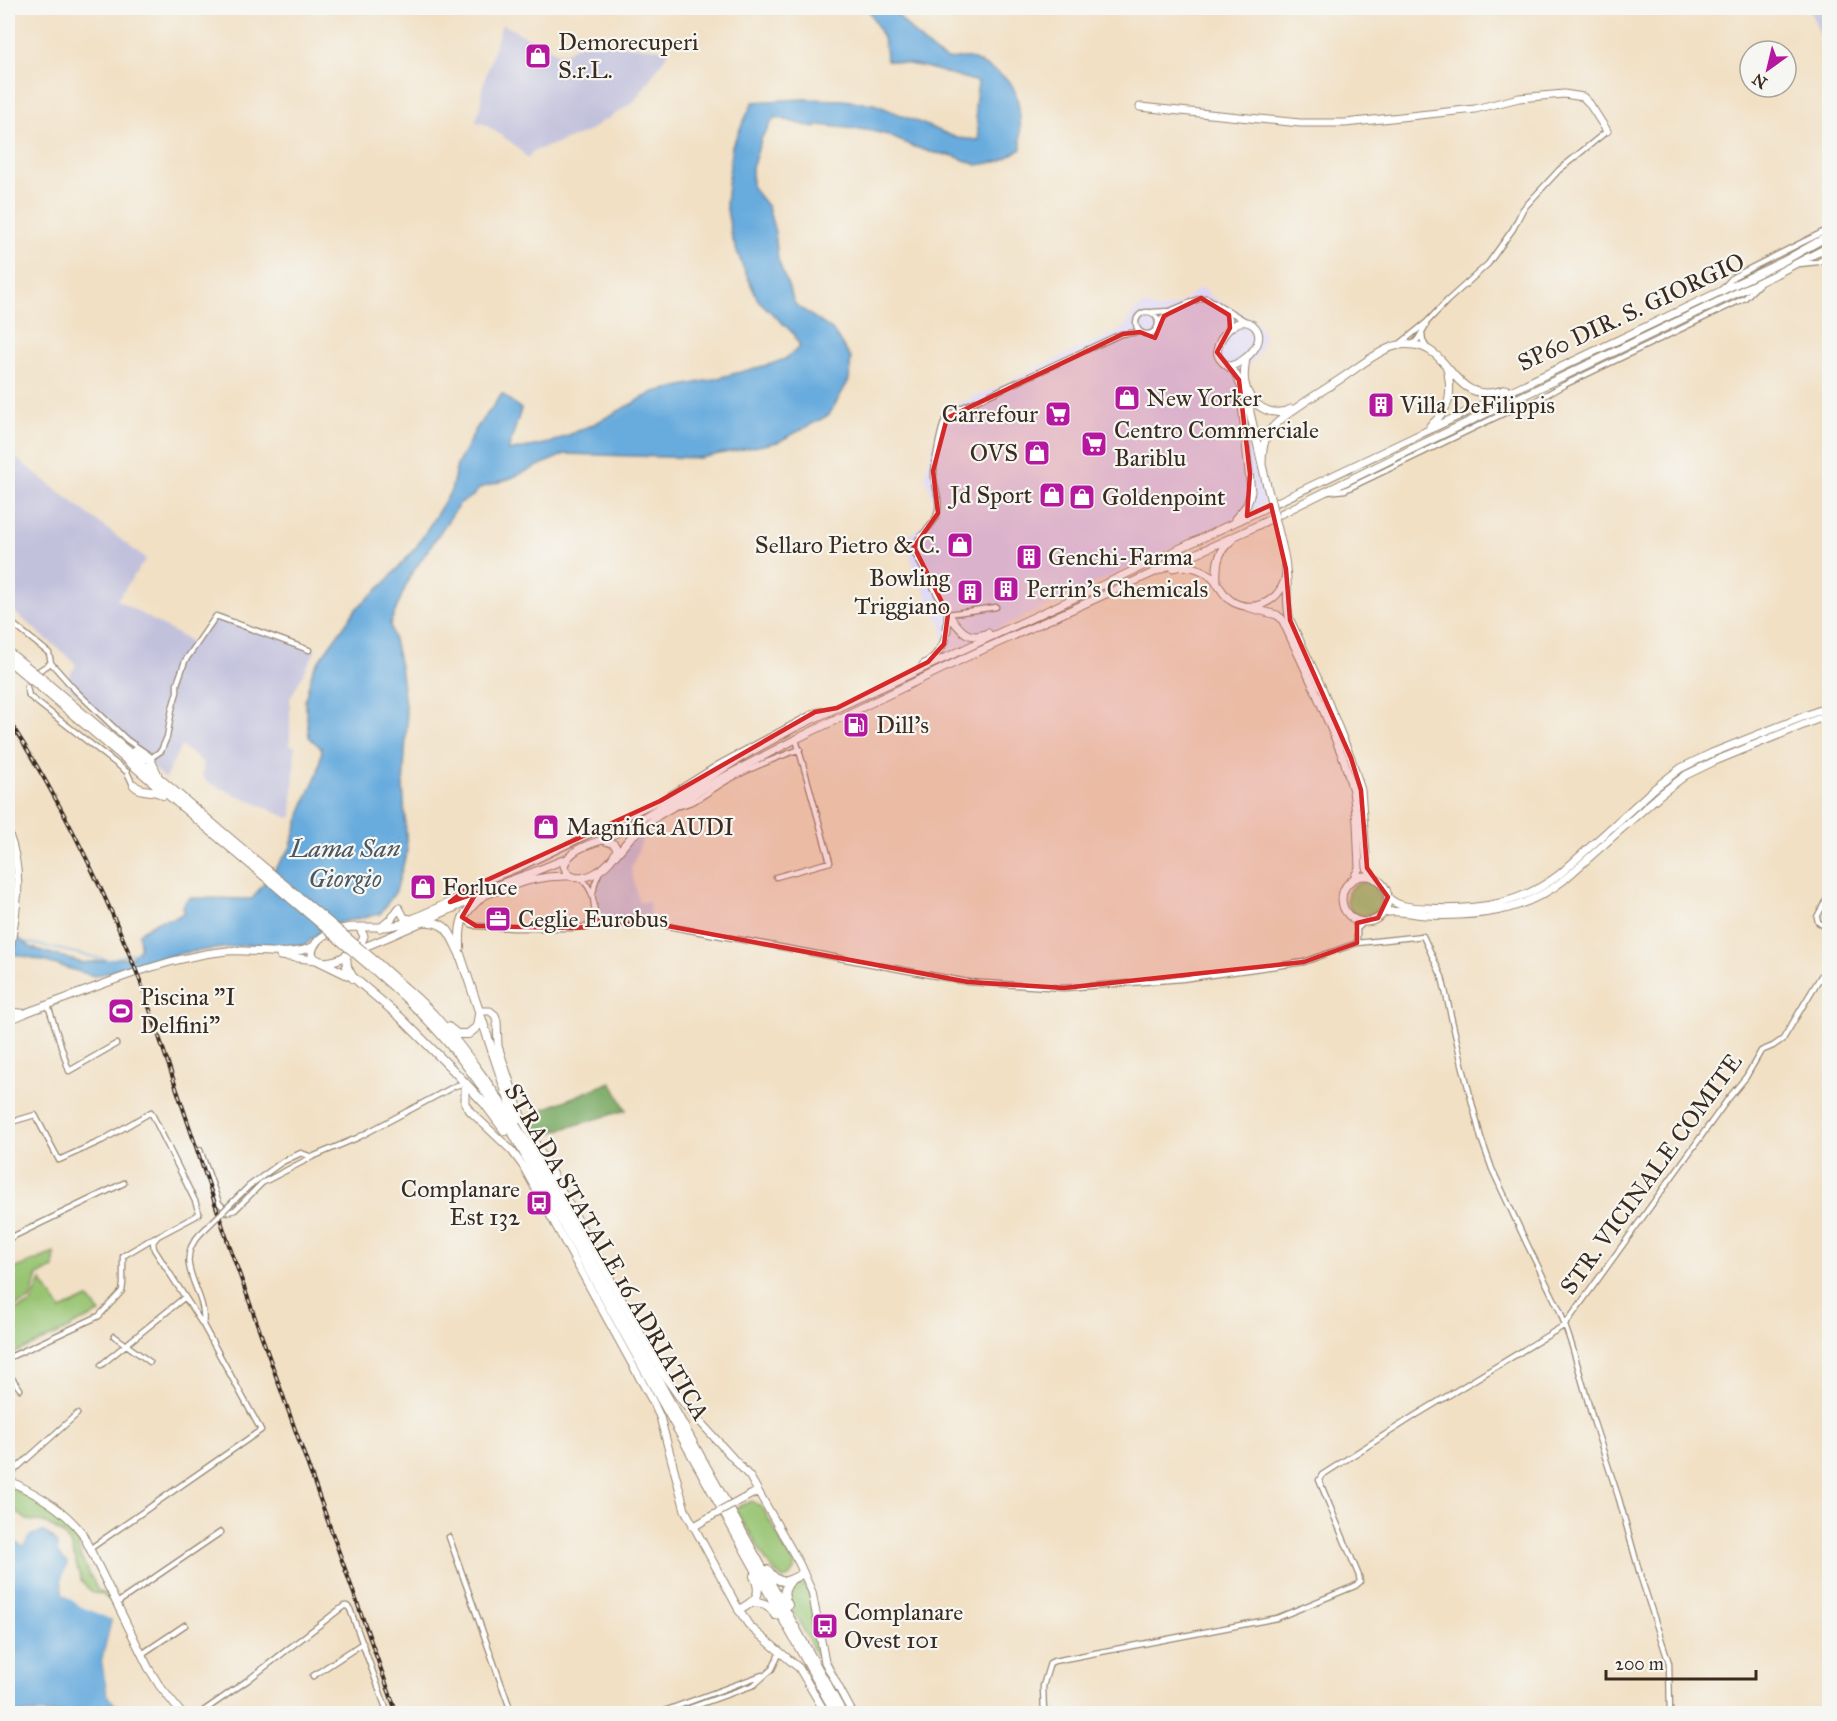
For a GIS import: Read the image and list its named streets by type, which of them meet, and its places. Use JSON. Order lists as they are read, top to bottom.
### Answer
{
  "streets": {
    "highway": ["STRADA STATALE 16 ADRIATICA"],
    "main road": ["SP60 DIR. S. GIORGIO"],
    "street": ["STR. VICINALE COMITE"]
  },
  "water": ["Lama San Giorgio"],
  "places": {
    "shop": [
      "Demorecuperi S.r.L.",
      "New Yorker",
      "OVS",
      "Jd Sport",
      "Goldenpoint",
      "Sellaro Pietro & C.",
      "Magnifica AUDI",
      "Forluce"
    ],
    "building": [
      "Villa DeFilippis",
      "Genchi-Farma",
      "Perrin's Chemicals",
      "Bowling Triggiano"
    ],
    "supermarket": ["Carrefour", "Centro Commerciale Bariblu"],
    "fuel station": ["Dill's"],
    "office": ["Ceglie Eurobus"],
    "sports": ["Piscina \"I Delfini\""],
    "bus stop": ["Complanare Est 132", "Complanare Ovest 101"]
  },
  "scale_bar": "200 m",
  "north": "bottom left"
}
